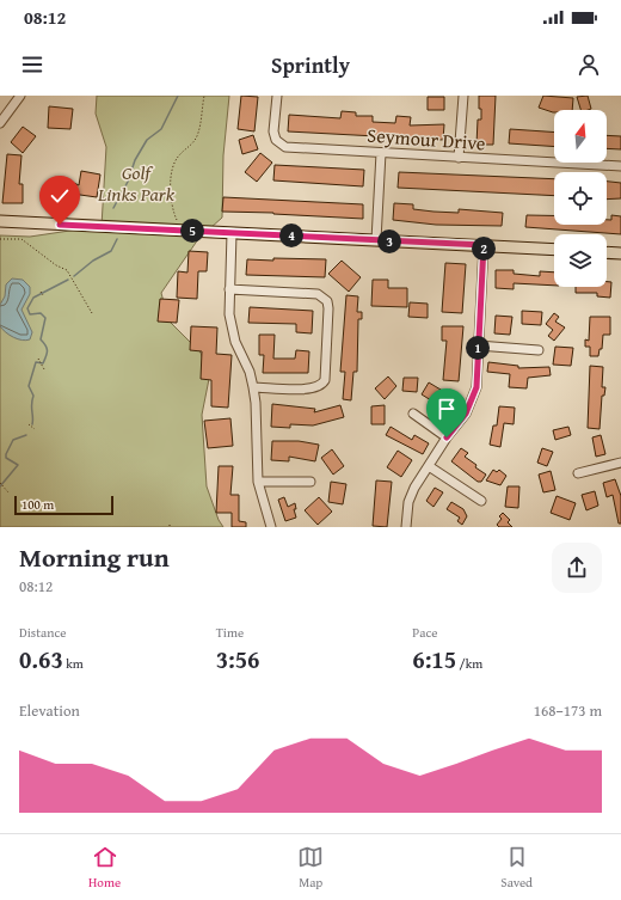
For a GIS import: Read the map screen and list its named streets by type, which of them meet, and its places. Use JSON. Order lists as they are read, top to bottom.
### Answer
{
  "streets": {
    "street": ["Seymour Drive"]
  },
  "parks": ["Golf Links Park"],
  "scale_bar": "100 m",
  "north": "top",
  "page": {
    "status": "08:12",
    "header": "Sprintly",
    "pins": [
      "5",
      "4",
      "3",
      "2",
      "1"
    ],
    "scale": "100 m",
    "heading": ["Morning run", "08:12"],
    "stats": [
      ["Distance", "0.63 km"],
      ["Time", "3:56"],
      ["Pace", "6:15 /km"]
    ],
    "chart": ["Elevation", "168–173 m"],
    "tabs": ["Home", "Map", "Saved"]
  }
}
